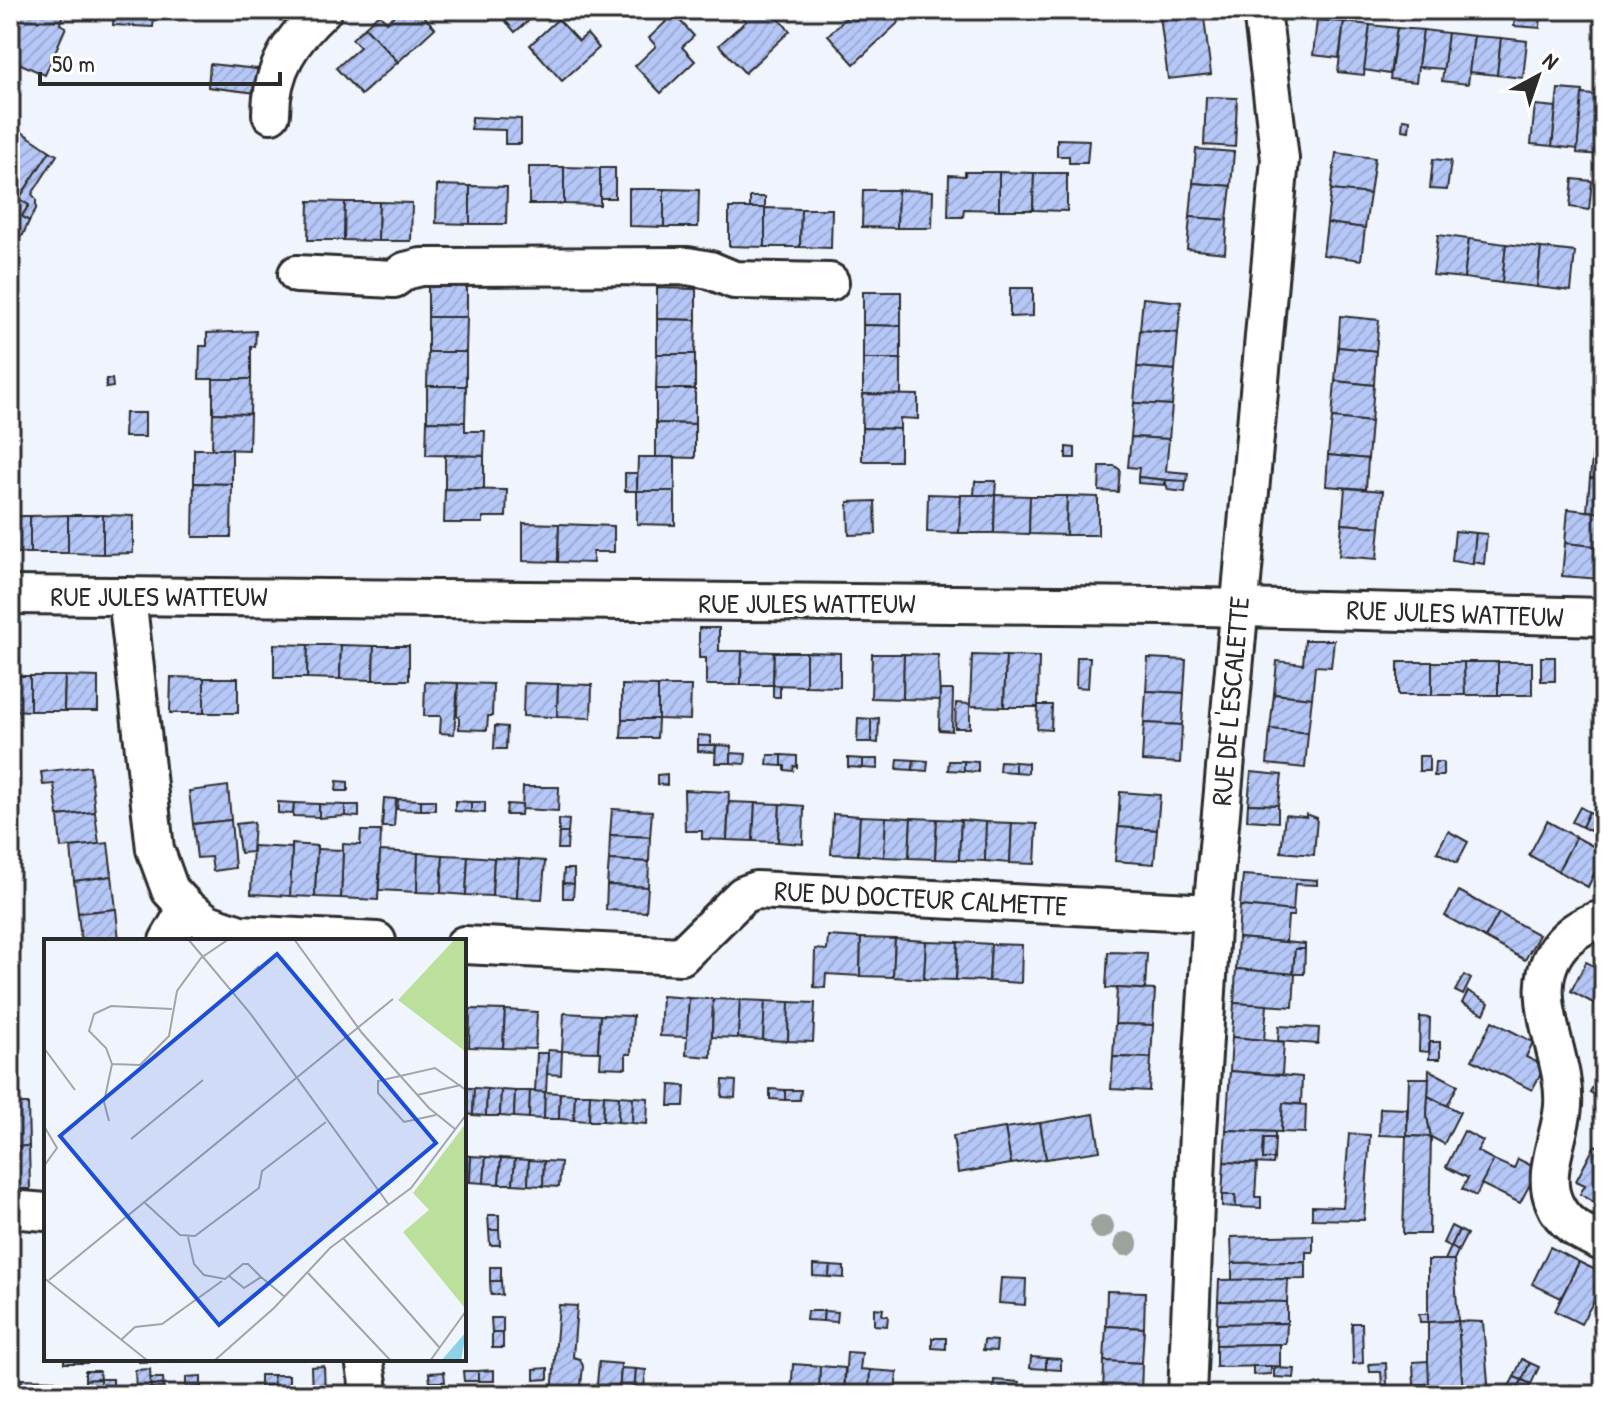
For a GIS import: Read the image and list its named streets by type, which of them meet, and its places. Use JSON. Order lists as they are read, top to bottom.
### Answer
{
  "streets": {
    "street": ["RUE JULES WATTEUW", "RUE DE L'ESCALETTE", "RUE DU DOCTEUR CALMETTE"]
  },
  "crossings": [
    ["RUE JULES WATTEUW", "RUE DE L'ESCALETTE"],
    ["RUE DE L'ESCALETTE", "RUE DU DOCTEUR CALMETTE"]
  ],
  "scale_bar": "50 m",
  "north": "top right"
}
